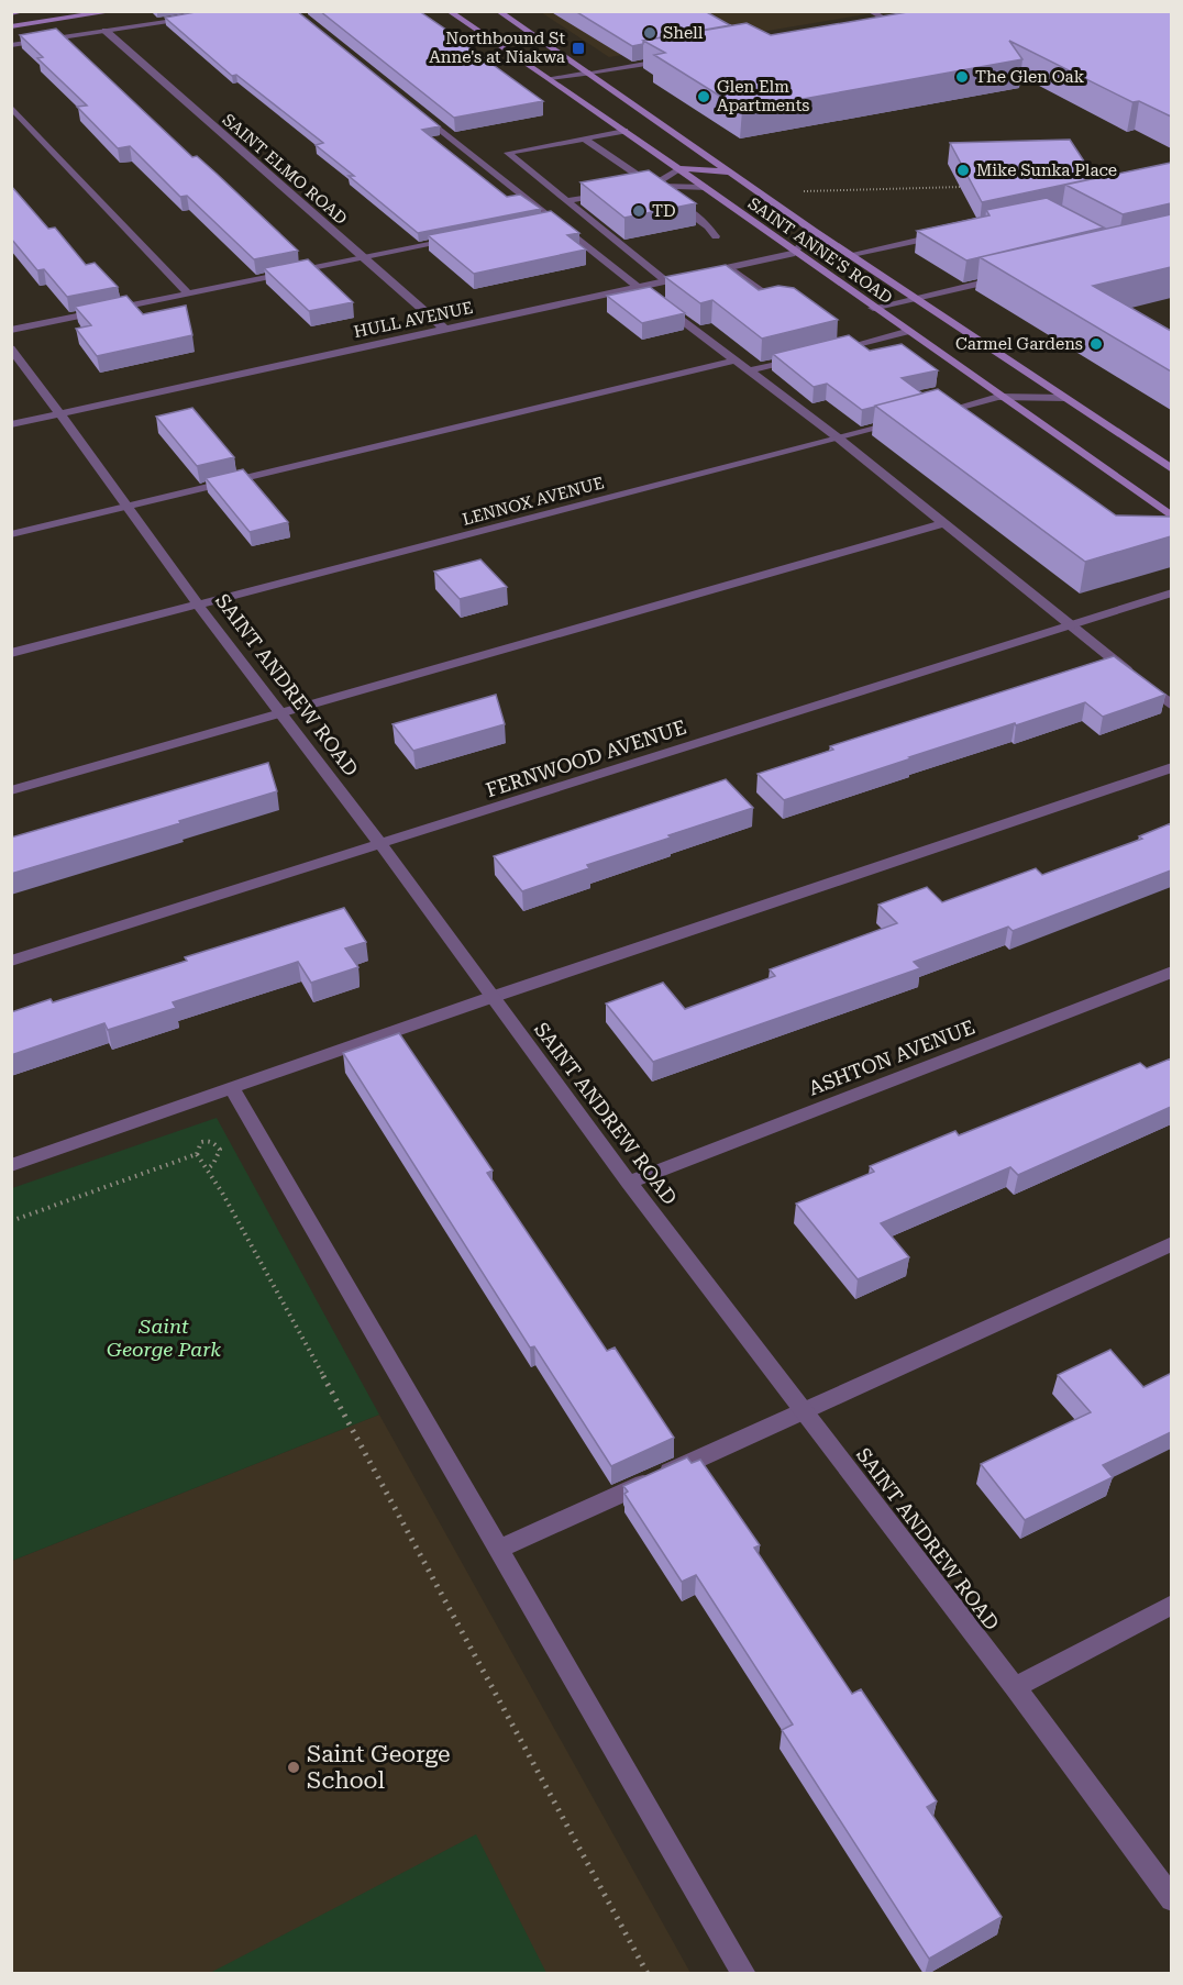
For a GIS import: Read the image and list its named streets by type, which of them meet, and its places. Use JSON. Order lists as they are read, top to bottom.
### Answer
{
  "streets": {
    "main road": ["SAINT ANNE'S ROAD"],
    "street": [
      "SAINT ELMO ROAD",
      "HULL AVENUE",
      "LENNOX AVENUE",
      "SAINT ANDREW ROAD",
      "FERNWOOD AVENUE",
      "ASHTON AVENUE"
    ]
  },
  "crossings": [
    ["SAINT ELMO ROAD", "HULL AVENUE"],
    ["SAINT ANNE'S ROAD", "HULL AVENUE"],
    ["HULL AVENUE", "SAINT ANDREW ROAD"],
    ["LENNOX AVENUE", "SAINT ANDREW ROAD"],
    ["SAINT ANDREW ROAD", "FERNWOOD AVENUE"],
    ["SAINT ANDREW ROAD", "ASHTON AVENUE"]
  ],
  "parks": ["Saint George Park"],
  "places": {
    "other": [
      "Shell",
      "The Glen Oak",
      "Glen Elm Apartments",
      "Mike Sunka Place",
      "TD",
      "Carmel Gardens",
      "Saint George School"
    ],
    "transit": ["Northbound St Anne's at Niakwa"]
  }
}
